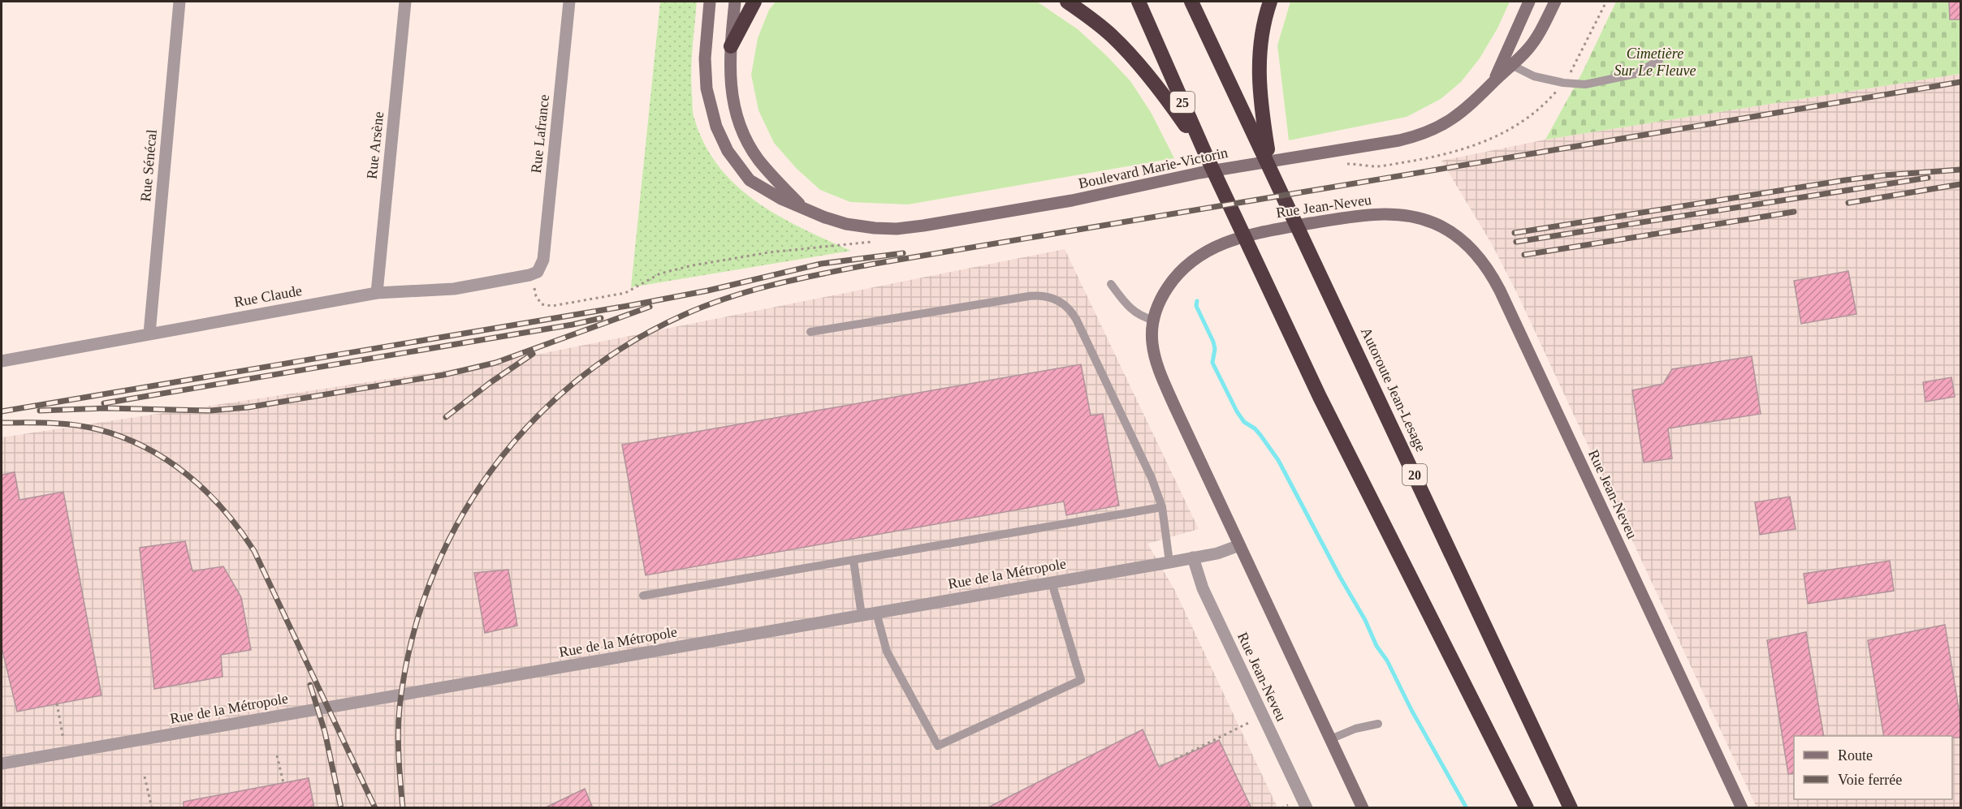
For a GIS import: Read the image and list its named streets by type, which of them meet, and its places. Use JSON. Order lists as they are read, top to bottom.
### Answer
{
  "streets": {
    "highway": ["25", "Autoroute Jean-Lesage", "20"],
    "street": [
      "Rue Lafrance",
      "Rue Arsène",
      "Rue Sénécal",
      "Boulevard Marie-Victorin",
      "Rue Jean-Neveu",
      "Rue Claude",
      "Rue de la Métropole"
    ]
  },
  "crossings": [
    ["Rue Lafrance", "Rue Claude"],
    ["Rue Arsène", "Rue Claude"],
    ["Rue Sénécal", "Rue Claude"],
    ["Rue Jean-Neveu", "Rue de la Métropole"]
  ],
  "parks": ["Cimetière Sur Le Fleuve"],
  "legend": ["Route", "Voie ferrée"]
}
